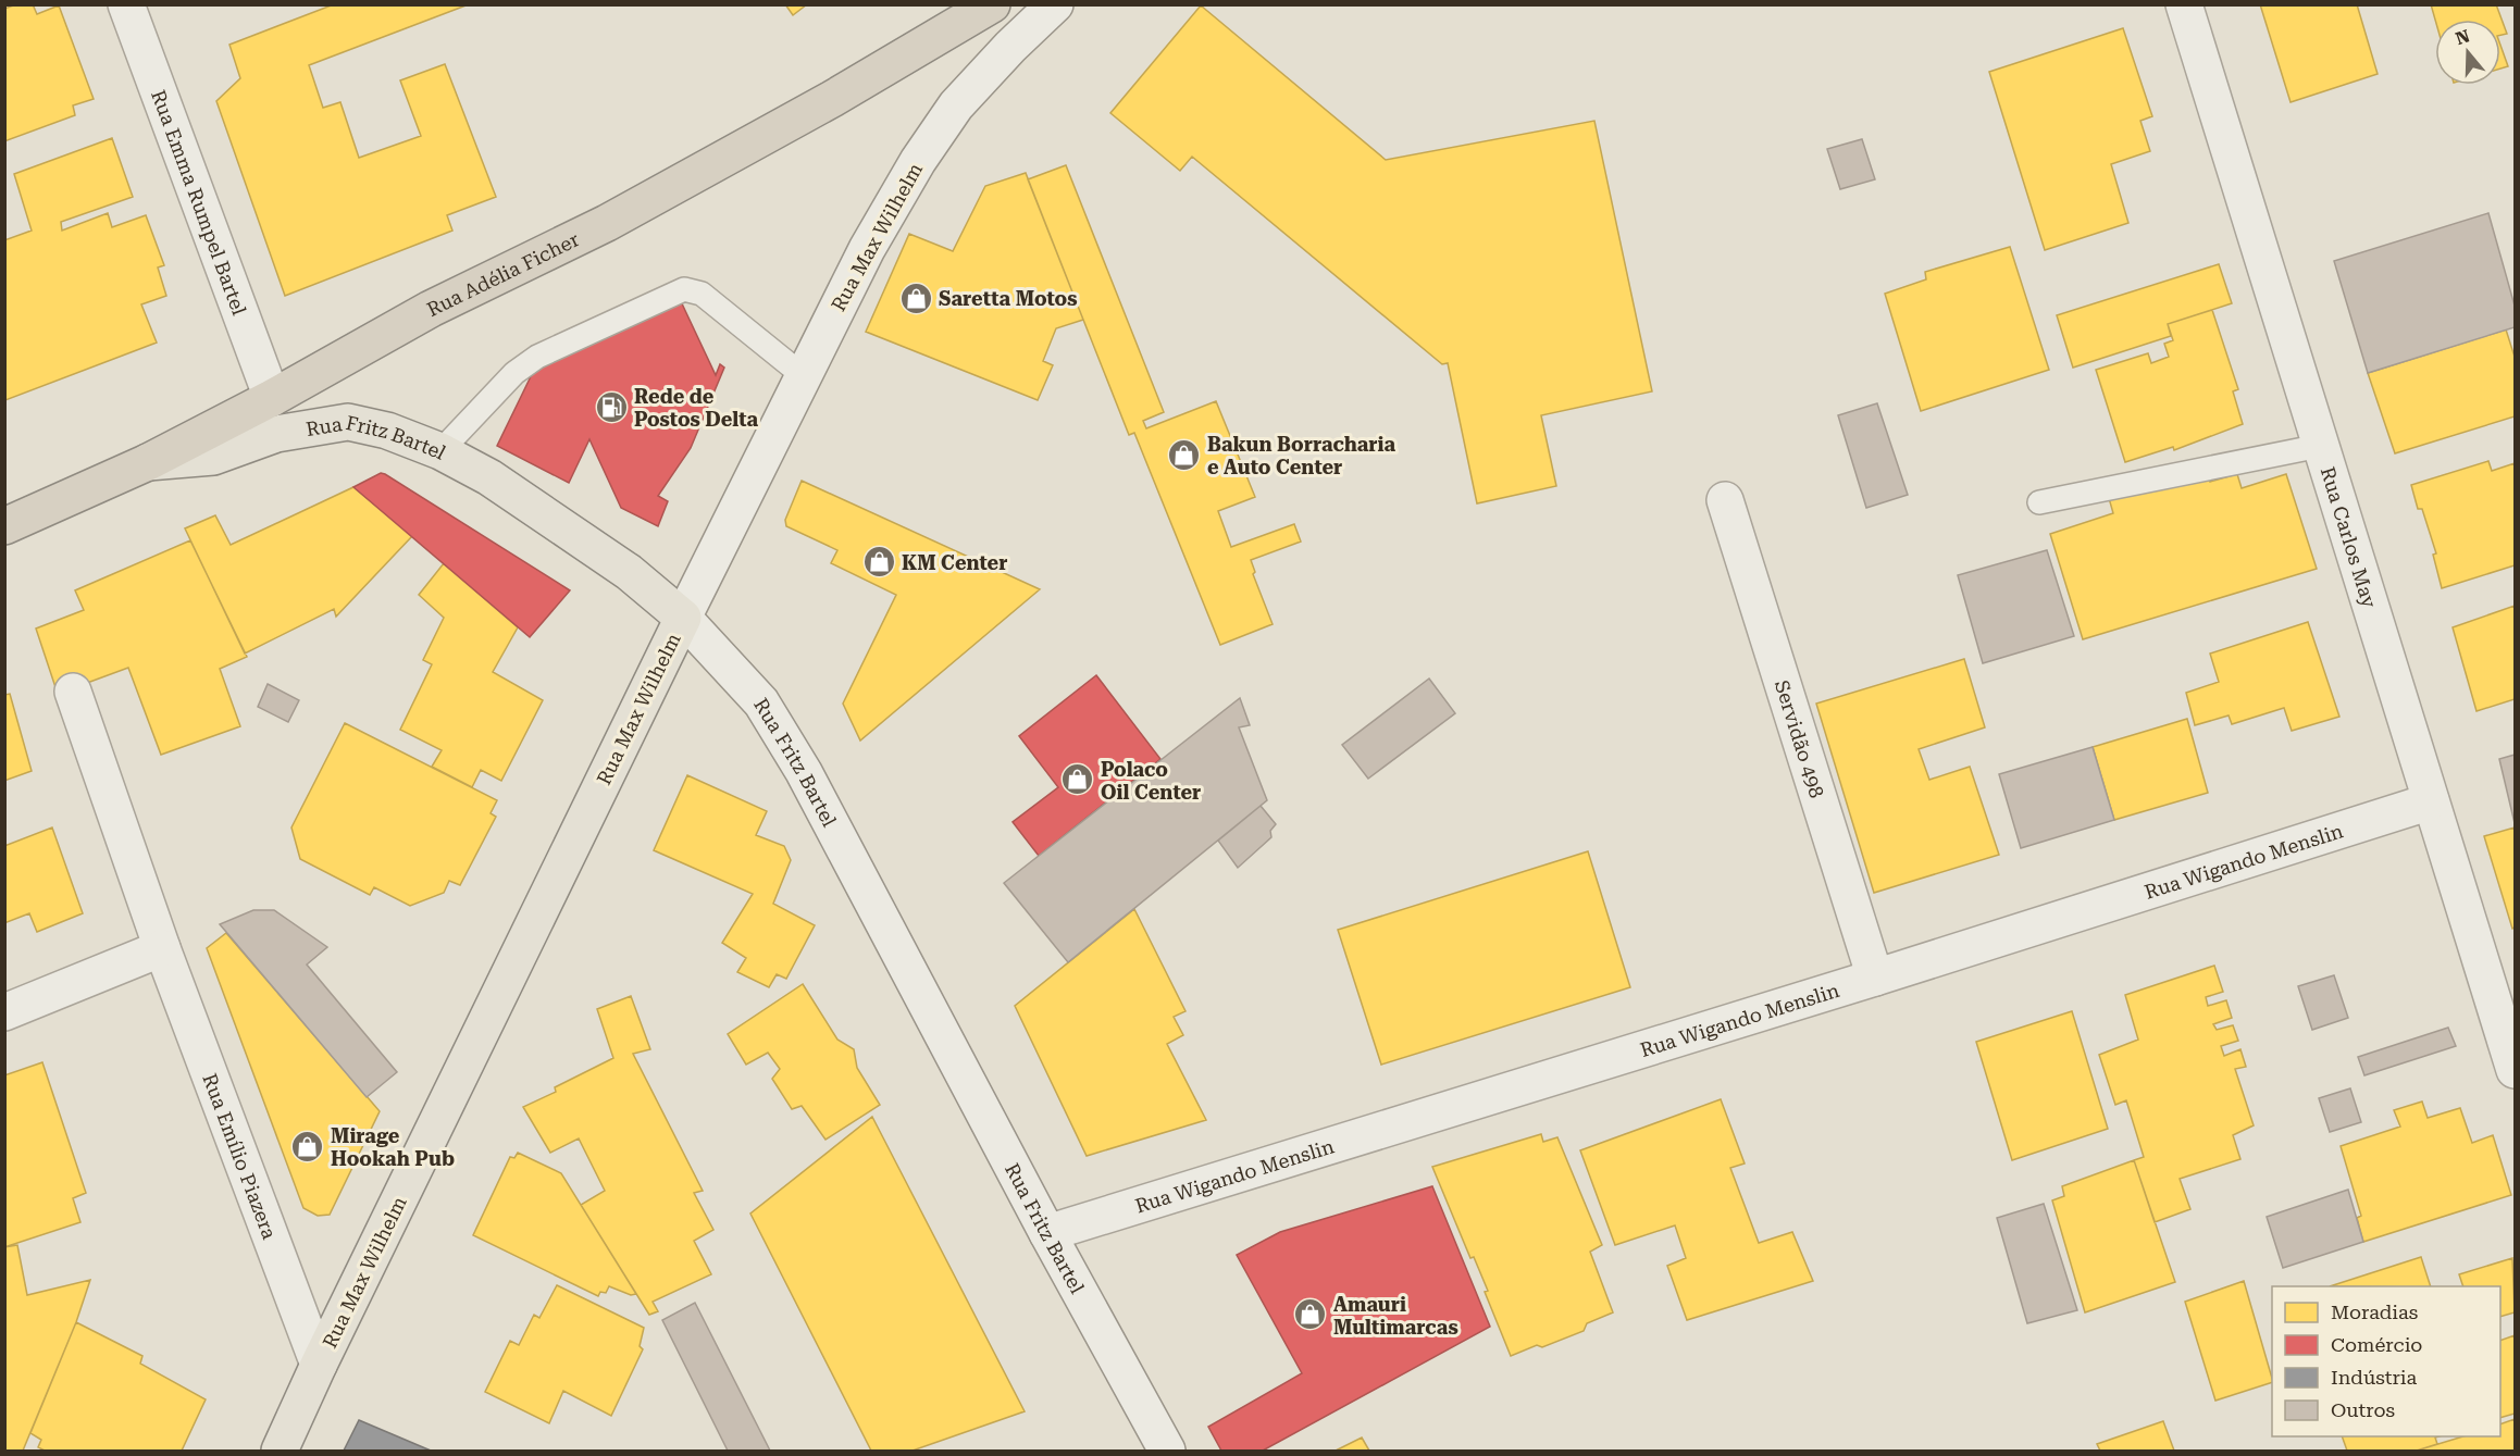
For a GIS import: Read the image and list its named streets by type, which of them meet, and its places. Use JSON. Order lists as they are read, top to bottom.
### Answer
{
  "streets": {
    "highway": ["Rua Adélia Ficher"],
    "main road": ["Rua Max Wilhelm", "Rua Fritz Bartel"],
    "street": [
      "Rua Emma Rumpel Bartel",
      "Rua Carlos May",
      "Servidão 498",
      "Rua Wigando Menslin",
      "Rua Emílio Piazera"
    ]
  },
  "crossings": [
    ["Rua Emma Rumpel Bartel", "Rua Adélia Ficher"],
    ["Rua Max Wilhelm", "Rua Fritz Bartel"],
    ["Rua Max Wilhelm", "Rua Emílio Piazera"],
    ["Rua Adélia Ficher", "Rua Fritz Bartel"],
    ["Rua Fritz Bartel", "Rua Wigando Menslin"],
    ["Rua Carlos May", "Rua Wigando Menslin"],
    ["Servidão 498", "Rua Wigando Menslin"]
  ],
  "places": {
    "shop": [
      "Saretta Motos",
      "Bakun Borracharia e Auto Center",
      "KM Center",
      "Polaco Oil Center",
      "Mirage Hookah Pub",
      "Amauri Multimarcas"
    ],
    "fuel station": ["Rede de Postos Delta"]
  },
  "legend": [
    "Moradias",
    "Comércio",
    "Indústria",
    "Outros"
  ],
  "north": "top"
}
